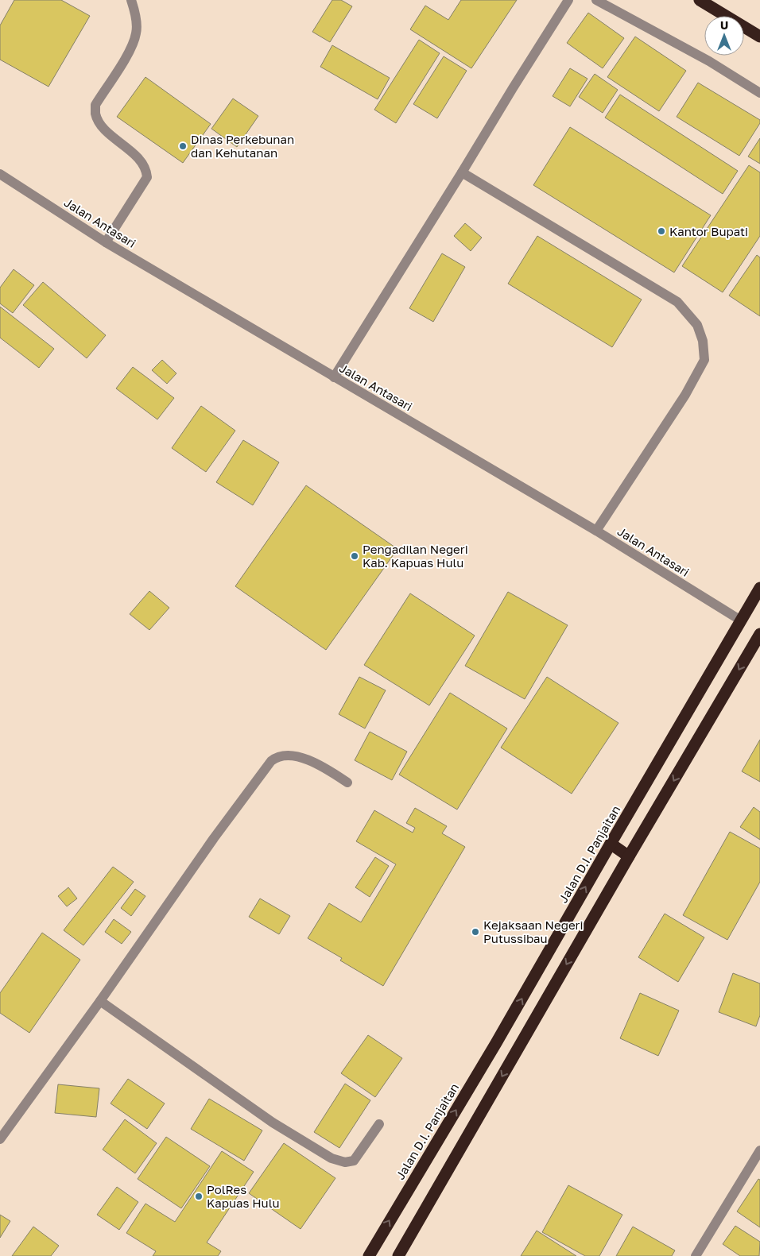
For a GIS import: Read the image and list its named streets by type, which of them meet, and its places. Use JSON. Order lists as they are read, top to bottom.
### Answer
{
  "streets": {
    "highway": ["Jalan D.I. Panjaitan"],
    "street": ["Jalan Antasari"]
  },
  "crossings": [
    ["Jalan Antasari", "Jalan D.I. Panjaitan"]
  ],
  "places": [
    "Dinas Perkebunan dan Kehutanan",
    "Kantor Bupati",
    "Pengadilan Negeri Kab. Kapuas Hulu",
    "Kejaksaan Negeri Putussibau",
    "PolRes Kapuas Hulu"
  ],
  "north": "top"
}
